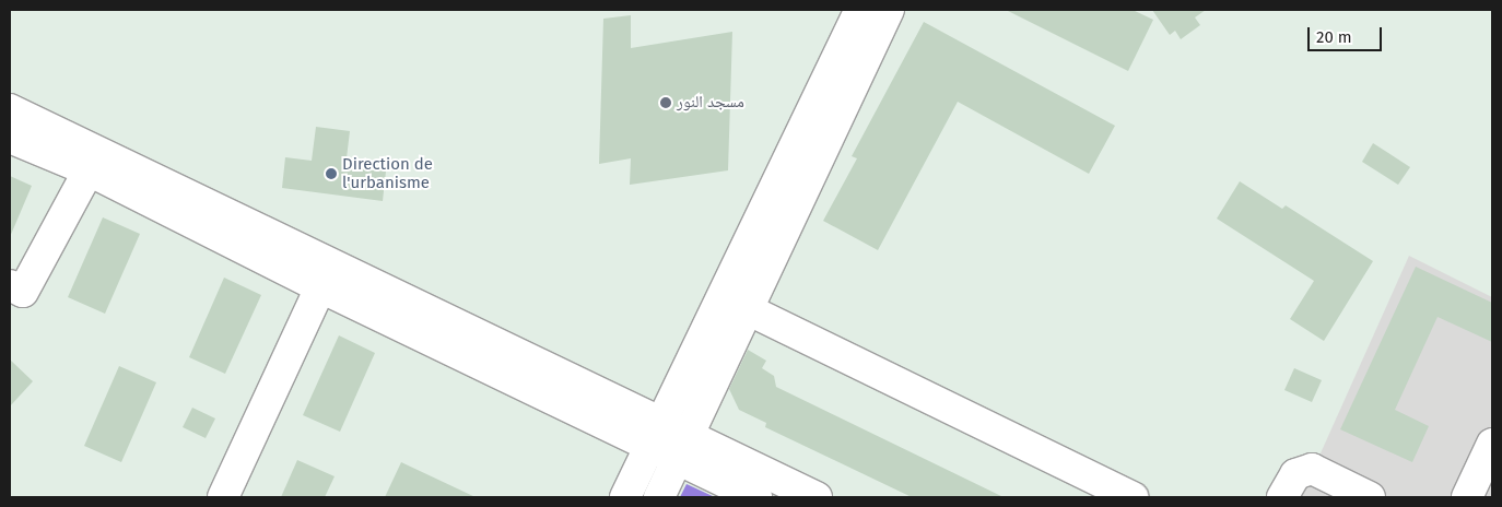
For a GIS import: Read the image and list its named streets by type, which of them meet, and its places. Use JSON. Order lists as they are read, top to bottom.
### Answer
{
  "places": ["مسجد النور", "Direction de l'urbanisme"],
  "scale_bar": "20 m"
}
